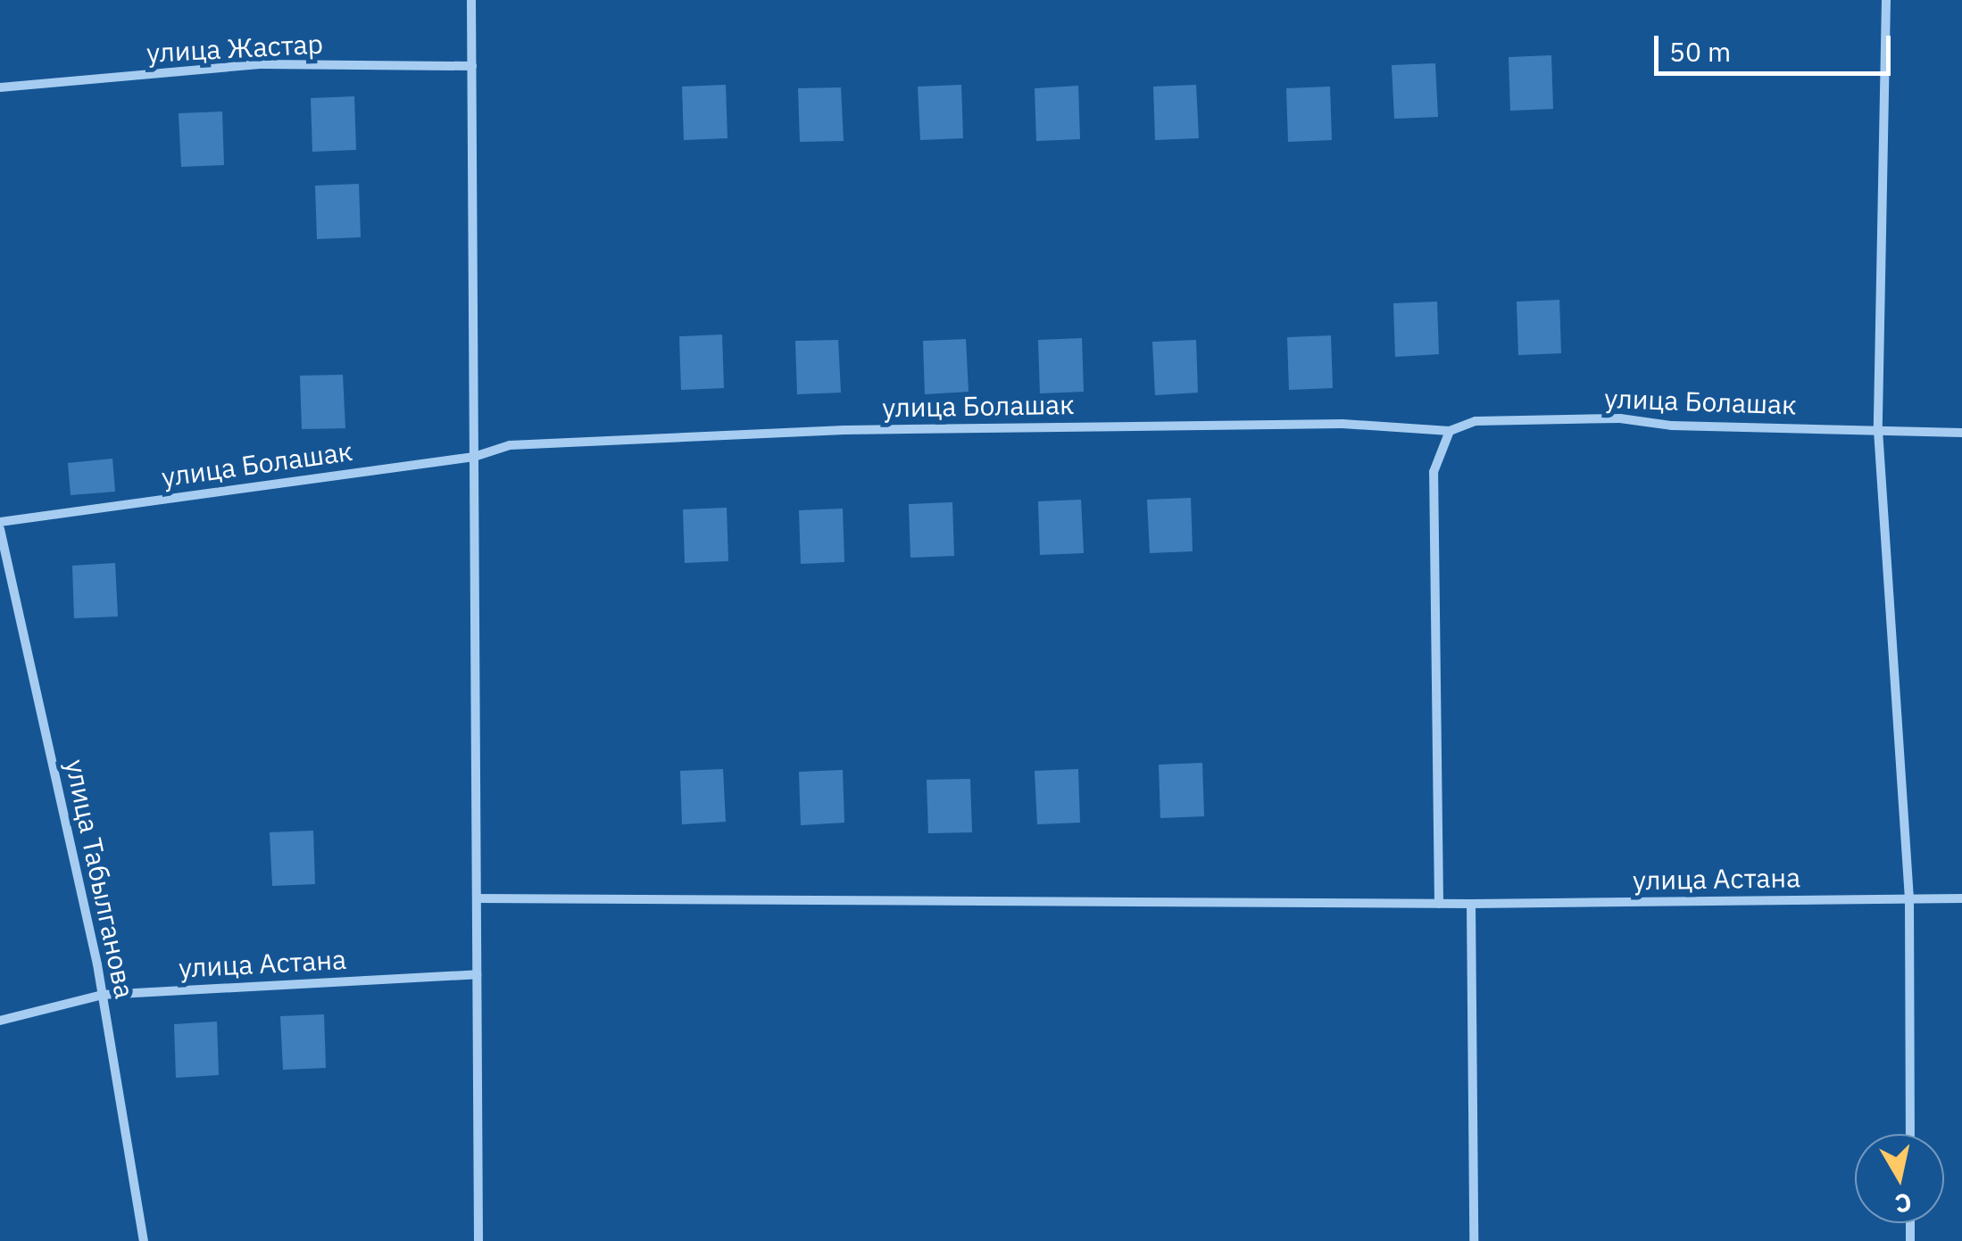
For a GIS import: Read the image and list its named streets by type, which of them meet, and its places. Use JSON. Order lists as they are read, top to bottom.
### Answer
{
  "streets": {
    "street": [
      "улица Жастар",
      "улица Болашак",
      "улица Табылганова",
      "улица Астана"
    ]
  },
  "crossings": [
    ["улица Табылганова", "улица Астана"]
  ],
  "scale_bar": "50 m",
  "north": "bottom"
}
